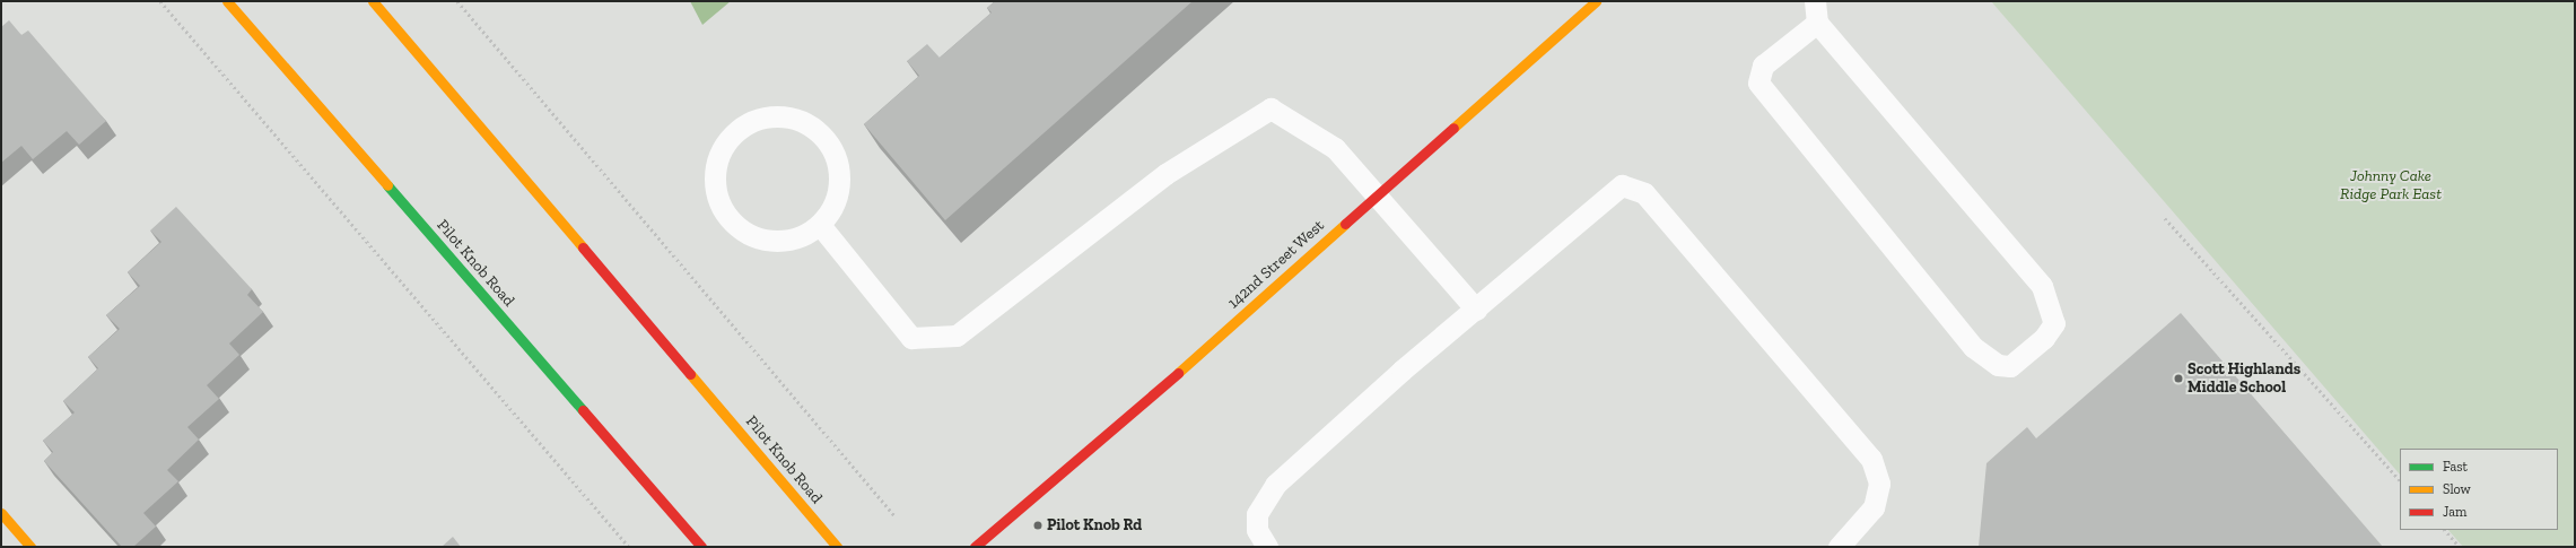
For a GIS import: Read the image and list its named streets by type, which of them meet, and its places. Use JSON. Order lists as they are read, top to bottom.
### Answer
{
  "streets": {
    "main road": ["Pilot Knob Road", "142nd Street West"]
  },
  "parks": ["Johnny Cake Ridge Park East"],
  "places": ["Scott Highlands Middle School", "Pilot Knob Rd"],
  "legend": ["Fast", "Slow", "Jam"]
}
